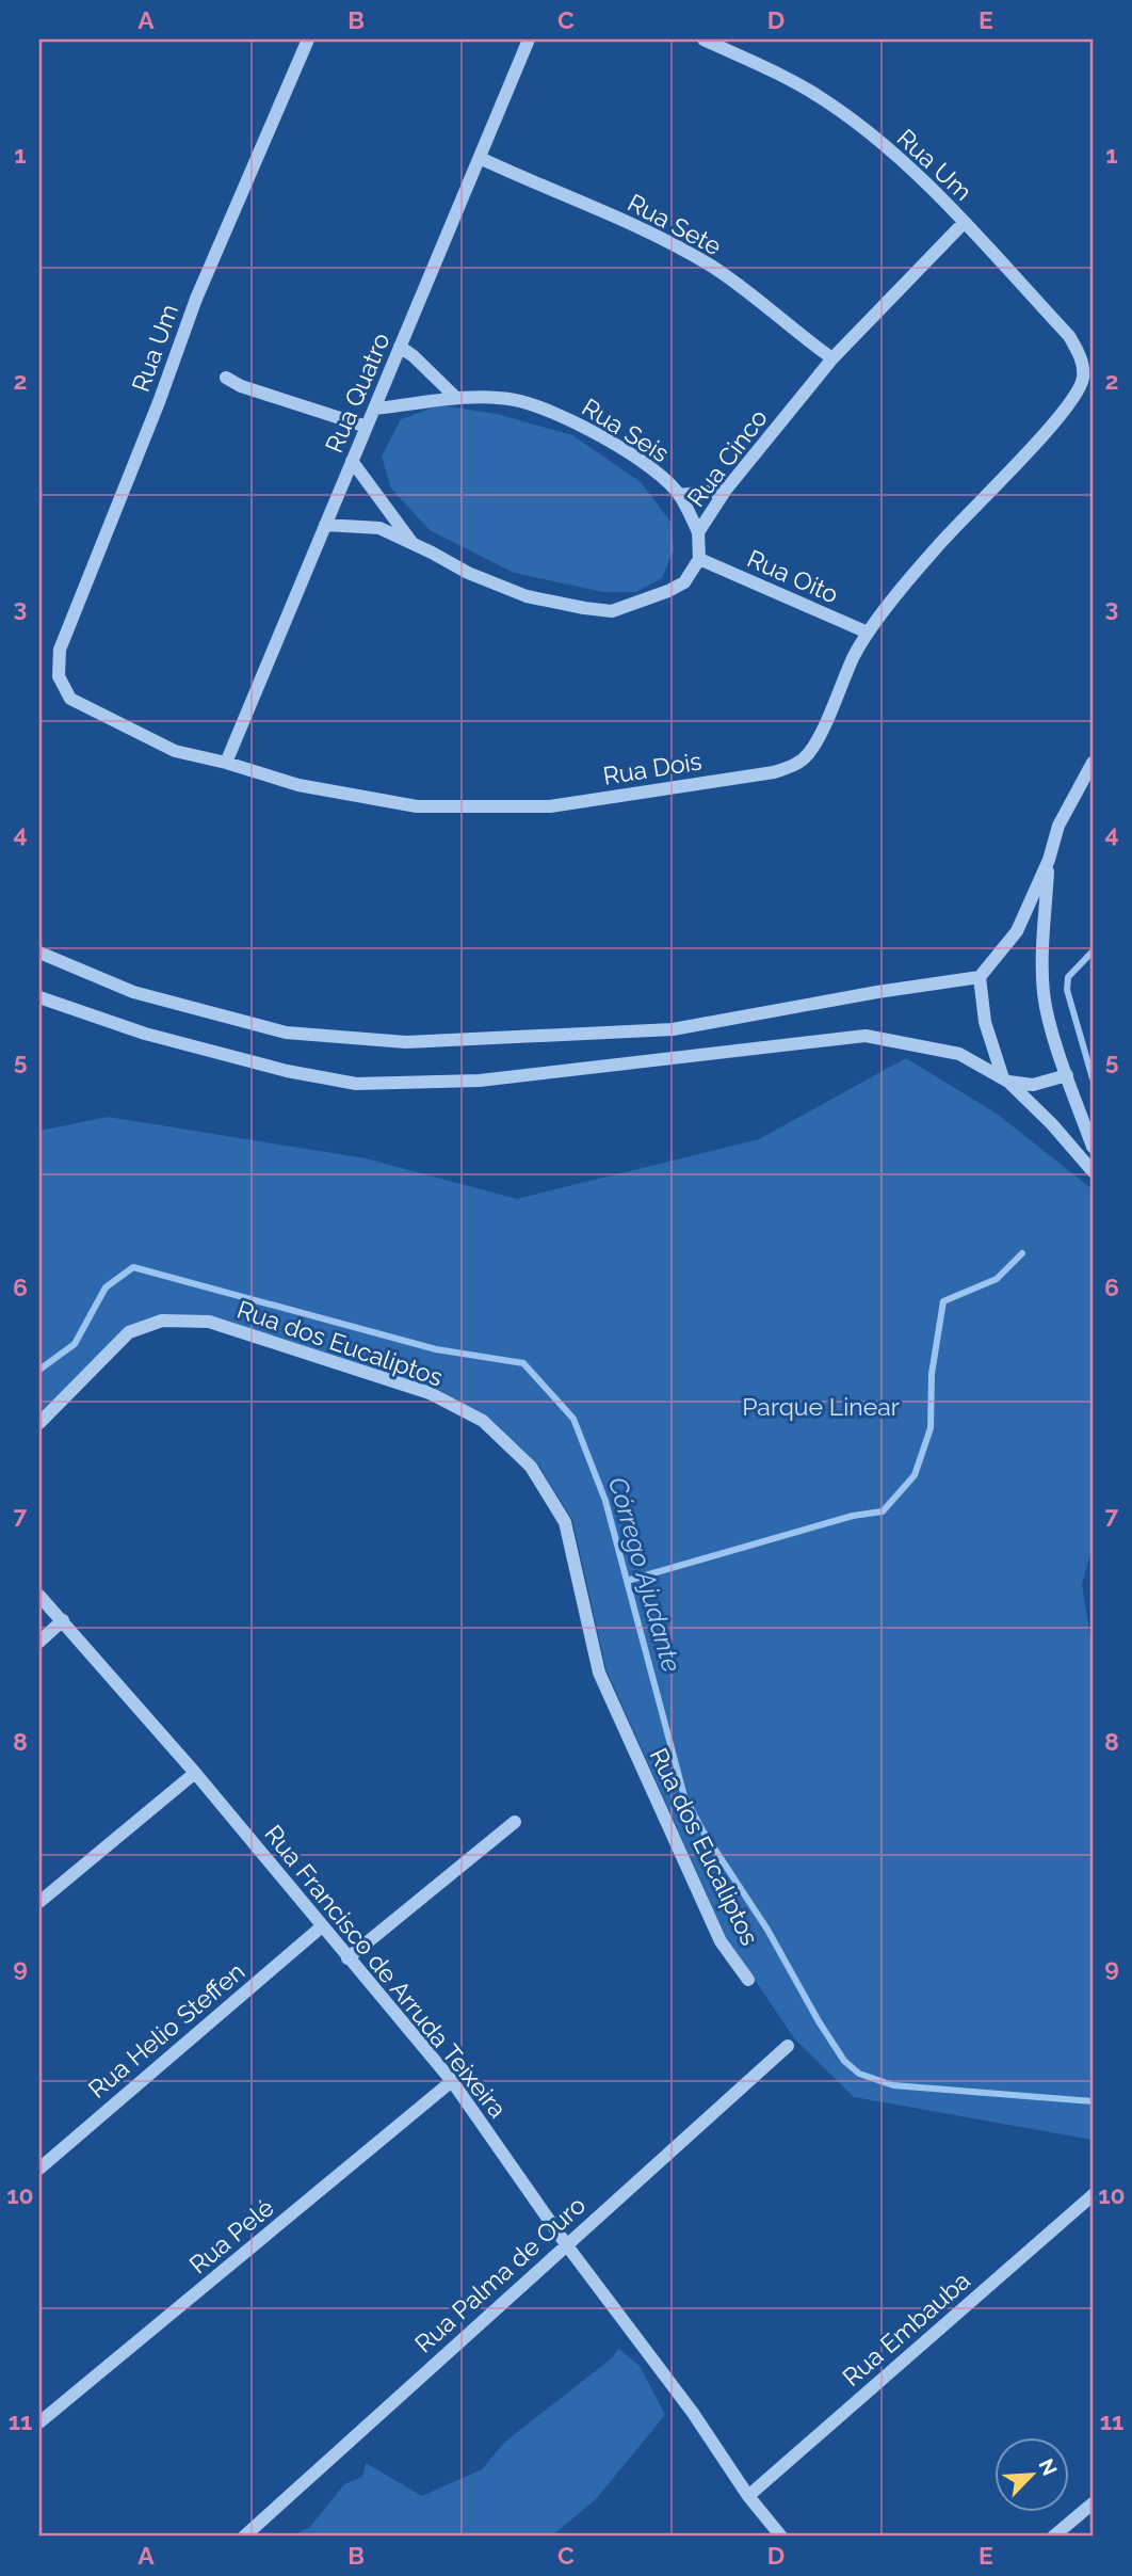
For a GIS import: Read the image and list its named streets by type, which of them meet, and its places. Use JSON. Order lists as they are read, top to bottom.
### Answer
{
  "streets": {
    "street": [
      "Rua Um",
      "Rua Sete",
      "Rua Quatro",
      "Rua Seis",
      "Rua Cinco",
      "Rua Oito",
      "Rua Dois",
      "Rua dos Eucaliptos",
      "Rua Francisco de Arruda Teixeira",
      "Rua Helio Steffen",
      "Rua Pelé",
      "Rua Palma de Ouro",
      "Rua Embauba"
    ]
  },
  "crossings": [
    ["Rua Um", "Rua Cinco"],
    ["Rua Um", "Rua Dois"],
    ["Rua Sete", "Rua Quatro"],
    ["Rua Sete", "Rua Cinco"],
    ["Rua Quatro", "Rua Seis"],
    ["Rua Quatro", "Rua Dois"],
    ["Rua Seis", "Rua Cinco"],
    ["Rua Cinco", "Rua Oito"],
    ["Rua Oito", "Rua Dois"],
    ["Rua Francisco de Arruda Teixeira", "Rua Helio Steffen"],
    ["Rua Francisco de Arruda Teixeira", "Rua Pelé"],
    ["Rua Francisco de Arruda Teixeira", "Rua Palma de Ouro"],
    ["Rua Francisco de Arruda Teixeira", "Rua Embauba"]
  ],
  "water": ["Córrego Ajudante"],
  "parks": ["Parque Linear"],
  "north": "top right",
  "grid": {
    "columns": [
      "A",
      "B",
      "C",
      "D",
      "E"
    ],
    "rows": [
      "1",
      "2",
      "3",
      "4",
      "5",
      "6",
      "7",
      "8",
      "9",
      "10",
      "11"
    ]
  }
}
